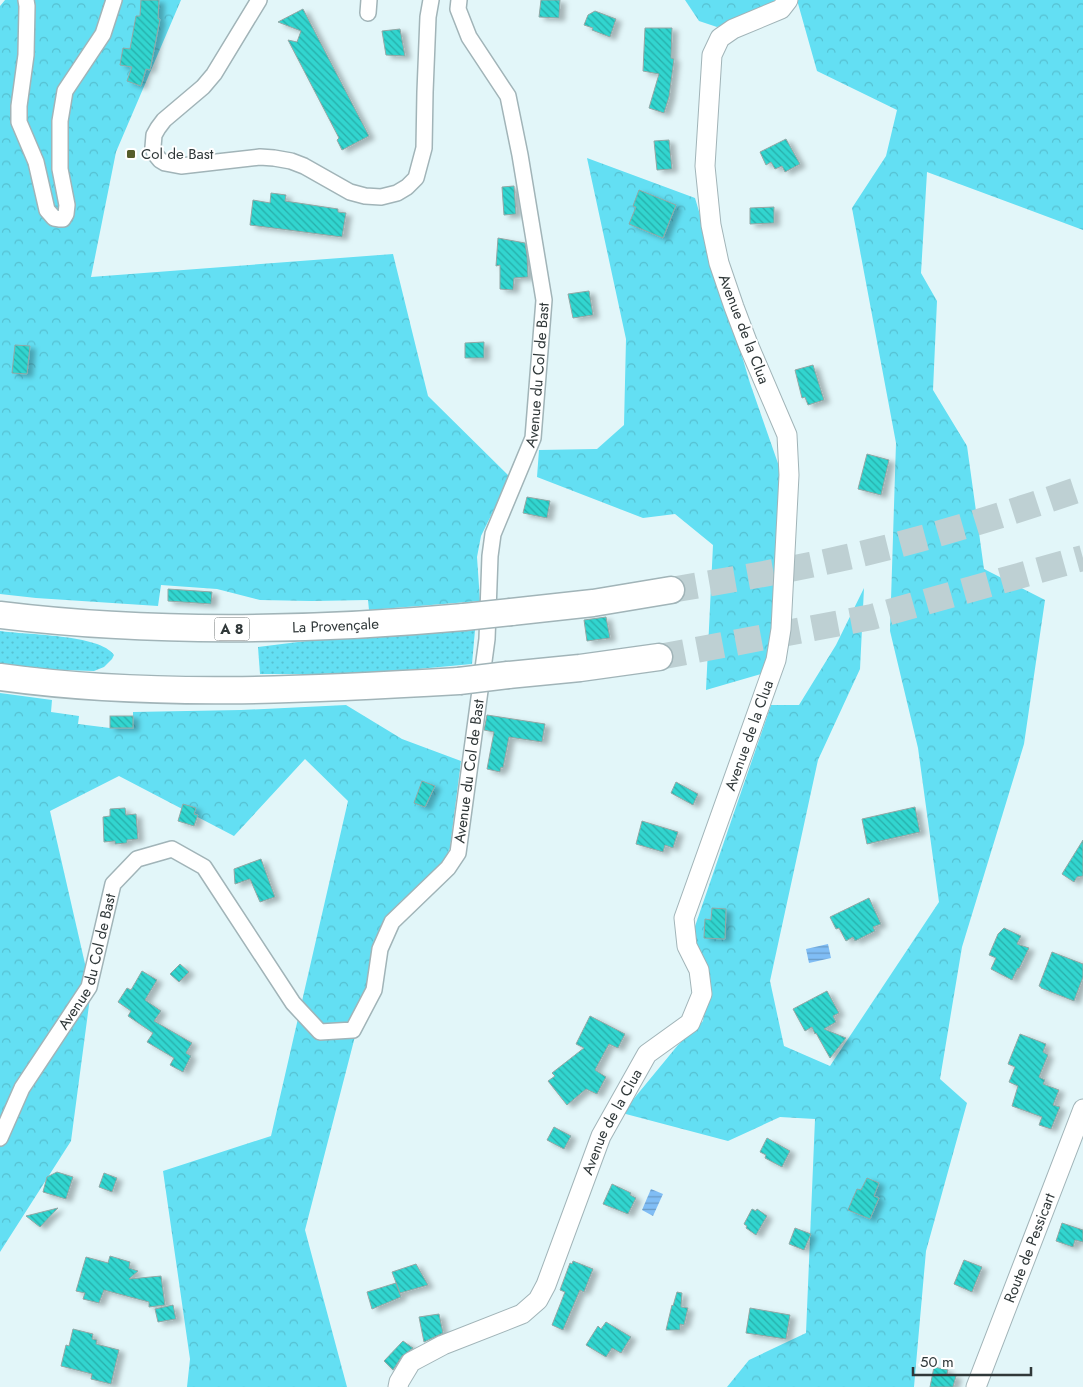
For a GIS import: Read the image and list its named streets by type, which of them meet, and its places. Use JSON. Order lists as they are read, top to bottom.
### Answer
{
  "streets": {
    "highway": ["La Provençale", "A 8"],
    "street": ["Avenue de la Clua", "Avenue du Col de Bast", "Route de Pessicart"]
  },
  "places": {
    "transit": ["Col de Bast"]
  },
  "scale_bar": "50 m"
}
